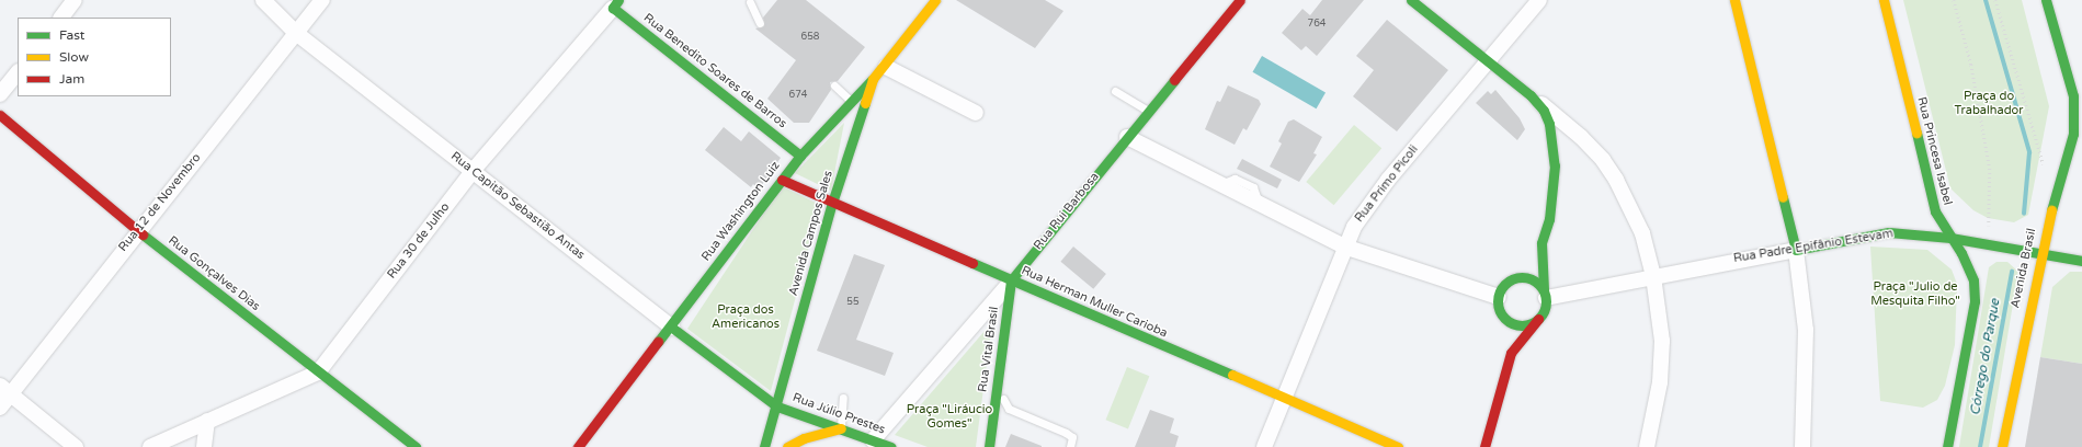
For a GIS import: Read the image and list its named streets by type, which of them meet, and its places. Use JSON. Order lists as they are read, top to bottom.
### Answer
{
  "streets": {
    "main road": [
      "Rua Benedito Soares de Barros",
      "Rua Princesa Isabel",
      "Rua Capitão Sebastião Antas",
      "Rua Washington Luiz",
      "Rua Rui Barbosa",
      "Avenida Campos Sales",
      "Rua Padre Epifânio Estevam",
      "Avenida Brasil",
      "Rua Gonçalves Dias",
      "Rua Herman Muller Carioba",
      "Rua Vital Brasil",
      "Rua Júlio Prestes"
    ],
    "street": ["Rua Primo Picoli", "Rua 12 de Novembro", "Rua 30 de Julho"]
  },
  "crossings": [
    ["Rua Benedito Soares de Barros", "Rua Washington Luiz"],
    ["Rua Benedito Soares de Barros", "Rua 30 de Julho"],
    ["Rua Princesa Isabel", "Rua Padre Epifânio Estevam"],
    ["Rua Primo Picoli", "Rua Herman Muller Carioba"],
    ["Rua 12 de Novembro", "Rua Capitão Sebastião Antas"],
    ["Rua 12 de Novembro", "Rua Gonçalves Dias"],
    ["Rua Capitão Sebastião Antas", "Rua Washington Luiz"],
    ["Rua Capitão Sebastião Antas", "Avenida Campos Sales"],
    ["Rua Capitão Sebastião Antas", "Rua 30 de Julho"],
    ["Rua Capitão Sebastião Antas", "Rua Júlio Prestes"],
    ["Rua Washington Luiz", "Avenida Campos Sales"],
    ["Rua Washington Luiz", "Rua Herman Muller Carioba"],
    ["Rua Rui Barbosa", "Rua Herman Muller Carioba"],
    ["Rua Rui Barbosa", "Rua Vital Brasil"],
    ["Rua Rui Barbosa", "Rua Júlio Prestes"],
    ["Avenida Campos Sales", "Rua Herman Muller Carioba"],
    ["Avenida Campos Sales", "Rua Júlio Prestes"],
    ["Rua 30 de Julho", "Rua Gonçalves Dias"],
    ["Rua Padre Epifânio Estevam", "Avenida Brasil"],
    ["Rua Herman Muller Carioba", "Rua Vital Brasil"]
  ],
  "water": ["Córrego do Parque"],
  "parks": [
    "Praça do Trabalhador",
    "Praça \"Julio de Mesquita Filho\"",
    "Praça dos Americanos",
    "Praça \"Liráucio Gomes\""
  ],
  "house_numbers": [
    "764",
    "658",
    "674",
    "55"
  ],
  "legend": ["Fast", "Slow", "Jam"]
}
